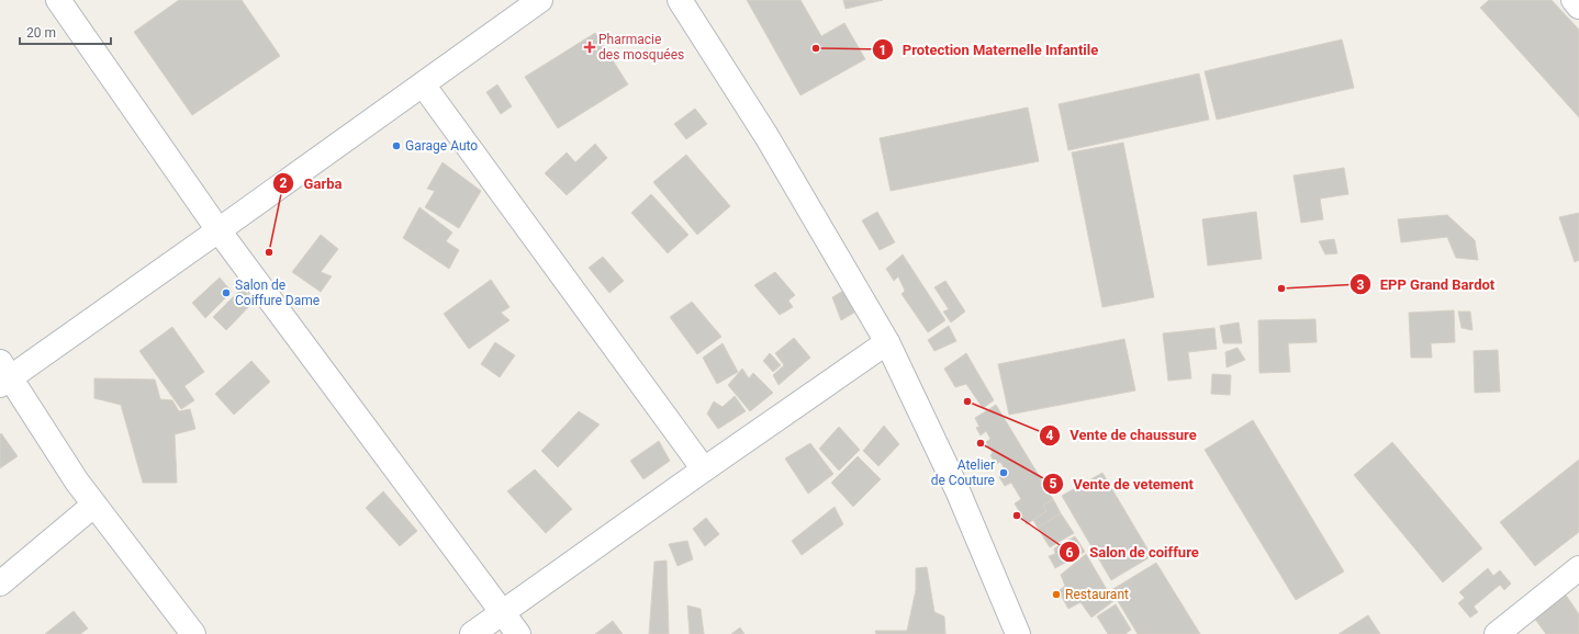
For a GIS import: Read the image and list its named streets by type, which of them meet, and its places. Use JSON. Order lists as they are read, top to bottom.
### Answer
{
  "places": {
    "health": ["Pharmacie des mosquées"],
    "other": [
      "Protection Maternelle Infantile",
      "Garage Auto",
      "Garba",
      "EPP Grand Bardot",
      "Salon de Coiffure Dame",
      "Vente de chaussure",
      "Vente de vetement",
      "Atelier de Couture",
      "Salon de coiffure",
      "Restaurant"
    ]
  },
  "scale_bar": "20 m"
}
